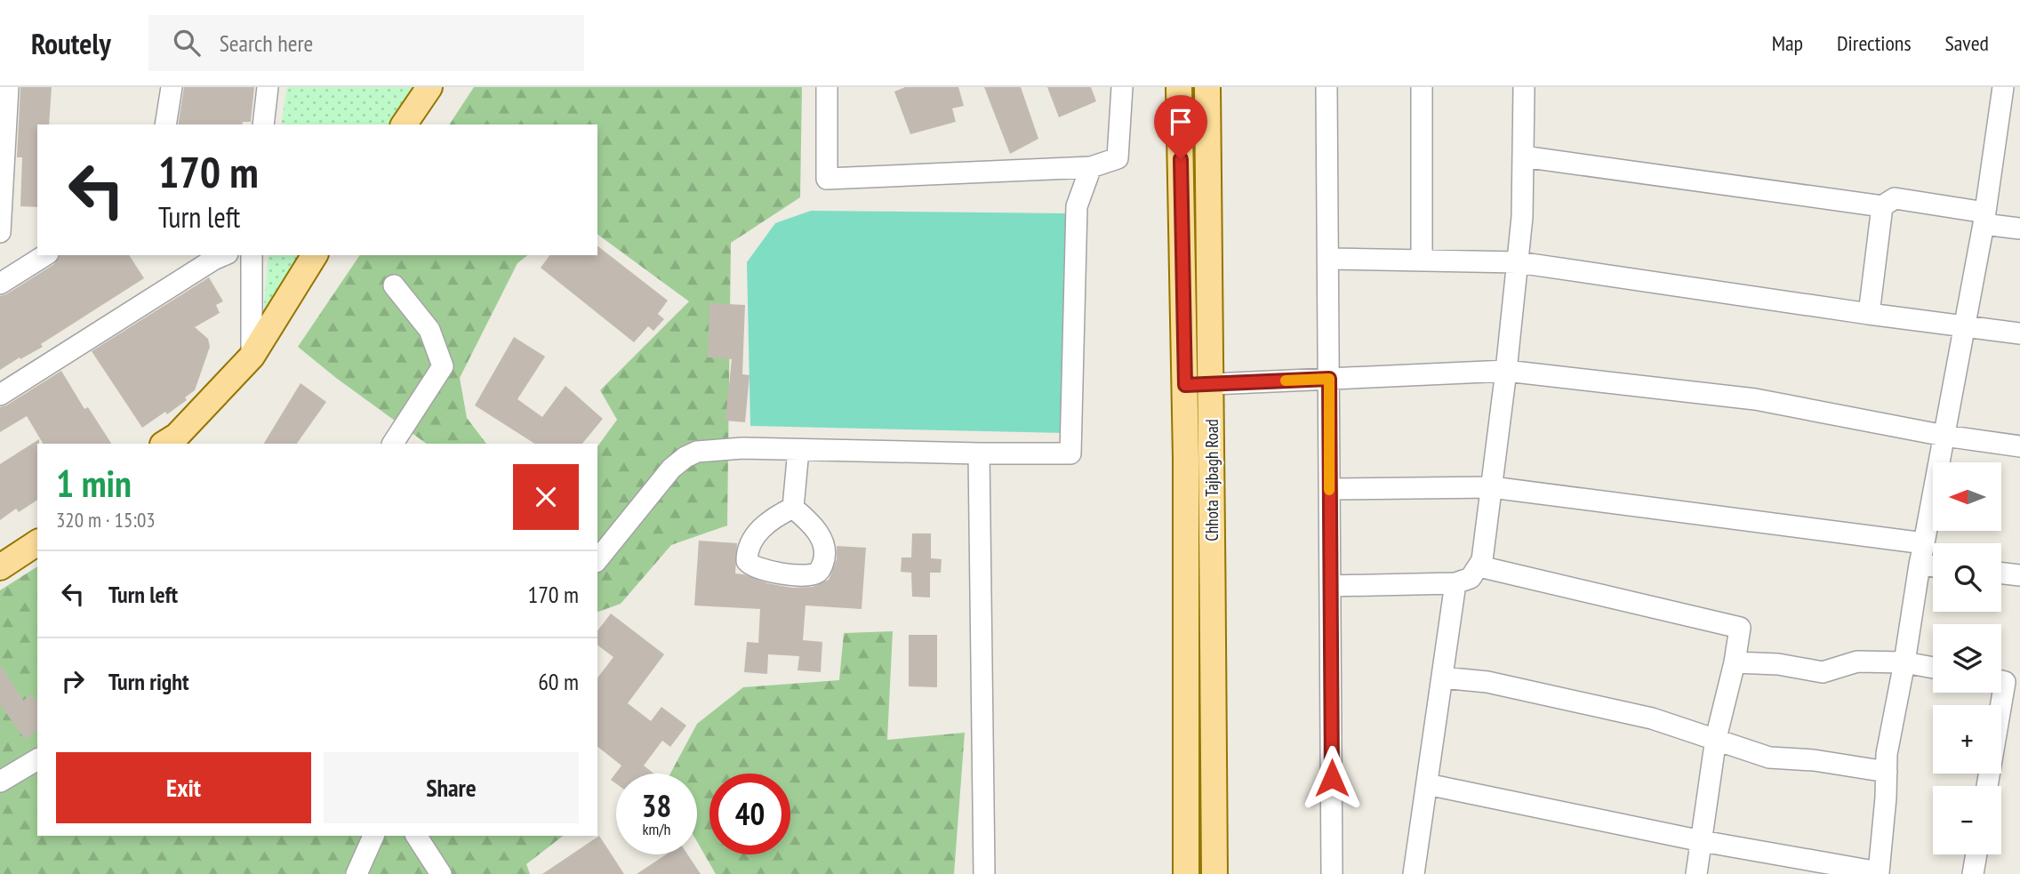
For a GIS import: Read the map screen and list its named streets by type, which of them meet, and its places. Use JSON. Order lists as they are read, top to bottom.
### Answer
{
  "streets": {
    "main road": ["Chhota Tajbagh Road"]
  },
  "north": "left",
  "page": {
    "header": "Routely",
    "search": "Search here",
    "nav": ["Map", "Directions", "Saved"],
    "turn": ["170 m", "Turn left"],
    "heading": ["1 min", "320 m · 15:03"],
    "map_buttons": ["+", "−"],
    "list": [
      {
        "name": "Turn left",
        "value": "170 m"
      },
      {
        "name": "Turn right",
        "value": "60 m"
      }
    ],
    "buttons": ["Exit", "Share"],
    "speed": "38 km/h",
    "limit": "40"
  }
}
